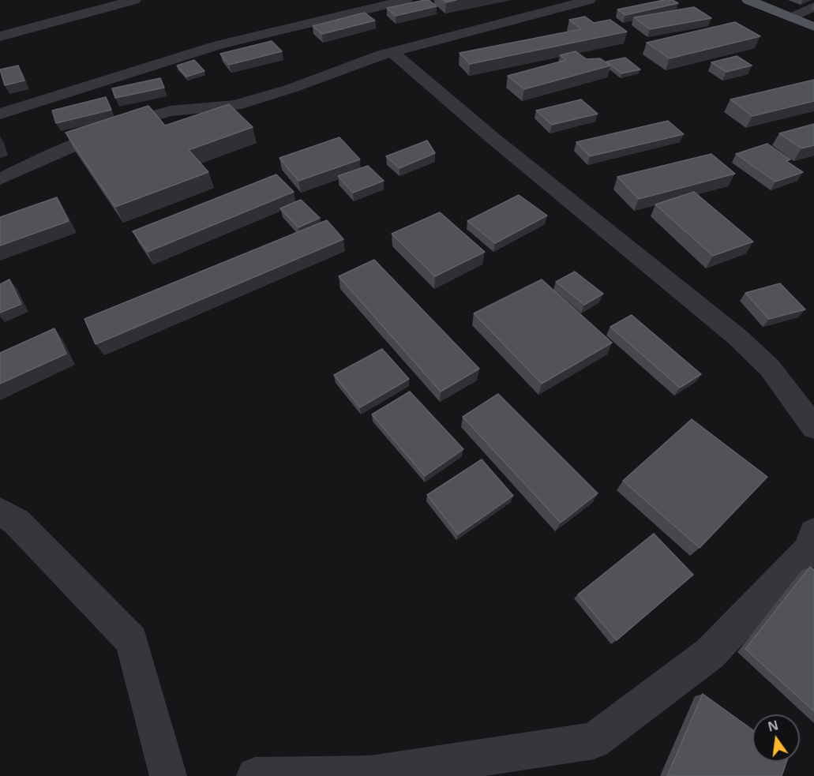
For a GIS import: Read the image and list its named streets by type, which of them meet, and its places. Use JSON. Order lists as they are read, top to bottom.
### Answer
{
  "north": "top"
}
